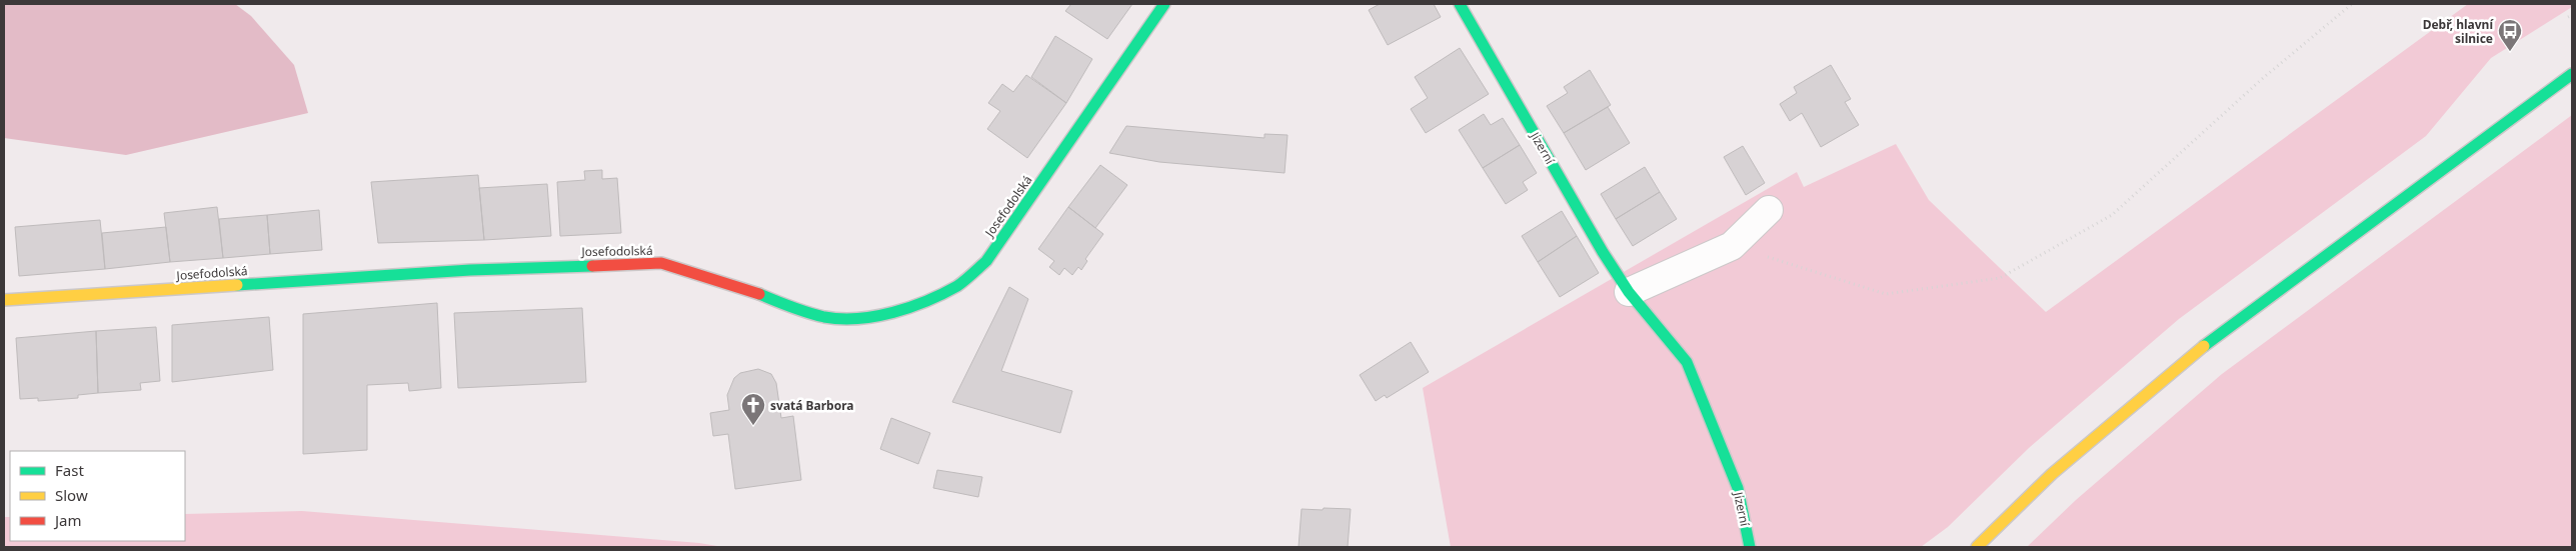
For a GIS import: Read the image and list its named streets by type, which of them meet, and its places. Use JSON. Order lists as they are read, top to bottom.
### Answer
{
  "streets": {
    "street": ["Jizerní", "Josefodolská"]
  },
  "places": {
    "bus stop": ["Debř, hlavní silnice"],
    "church": ["svatá Barbora"]
  },
  "legend": ["Fast", "Slow", "Jam"]
}
